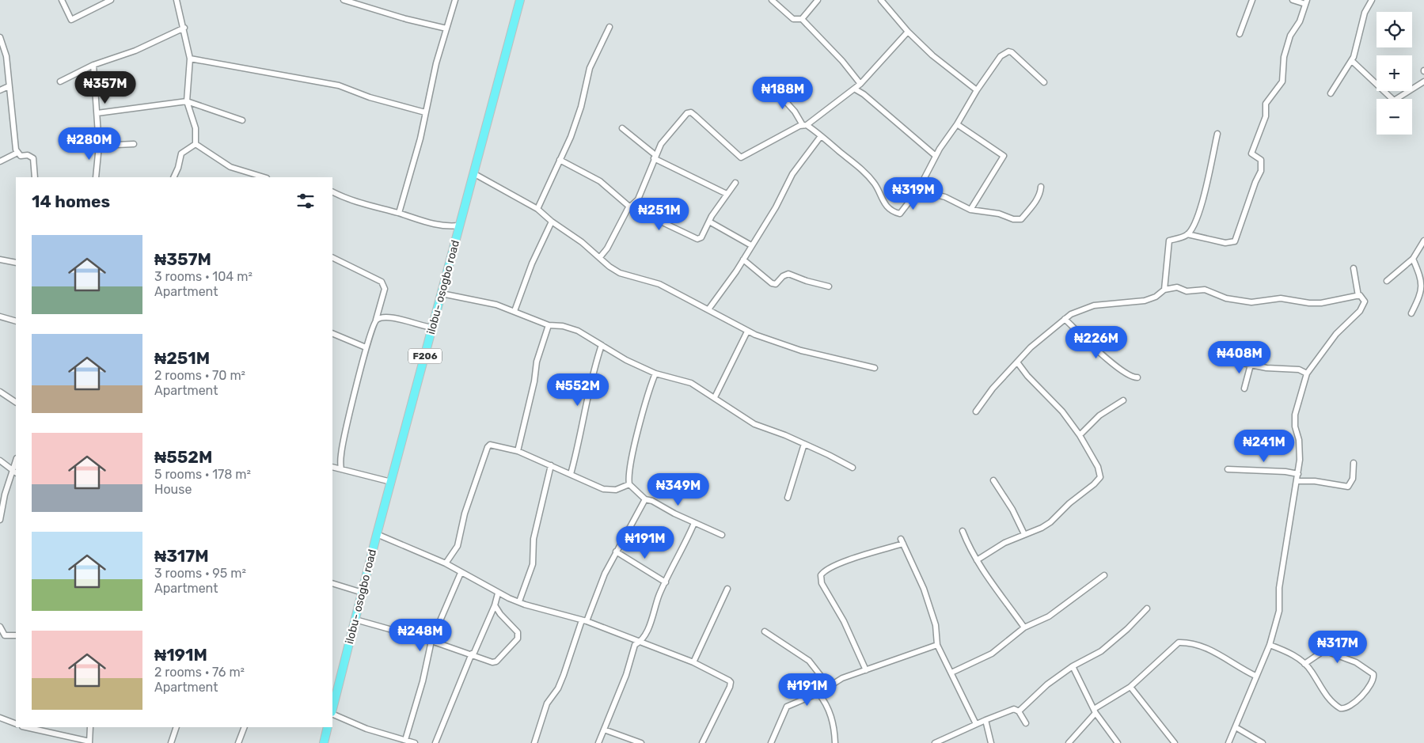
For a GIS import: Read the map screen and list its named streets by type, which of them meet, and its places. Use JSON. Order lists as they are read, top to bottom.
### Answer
{
  "streets": {
    "main road": ["ilobu- osogbo road", "F206"]
  },
  "page": {
    "map_buttons": ["+", "−"],
    "price": [
      "₦357M",
      "₦188M",
      "₦280M",
      "₦319M",
      "₦251M",
      "₦226M",
      "₦408M",
      "₦552M",
      "₦241M",
      "₦349M",
      "₦191M",
      "₦248M",
      "₦317M",
      "₦191M"
    ],
    "heading": "14 homes",
    "list": [
      {
        "name": "₦357M",
        "note": "3 rooms · 104 m² · Apartment"
      },
      {
        "name": "₦251M",
        "note": "2 rooms · 70 m² · Apartment"
      },
      {
        "name": "₦552M",
        "note": "5 rooms · 178 m² · House"
      },
      {
        "name": "₦317M",
        "note": "3 rooms · 95 m² · Apartment"
      },
      {
        "name": "₦191M",
        "note": "2 rooms · 76 m² · Apartment"
      }
    ]
  }
}
